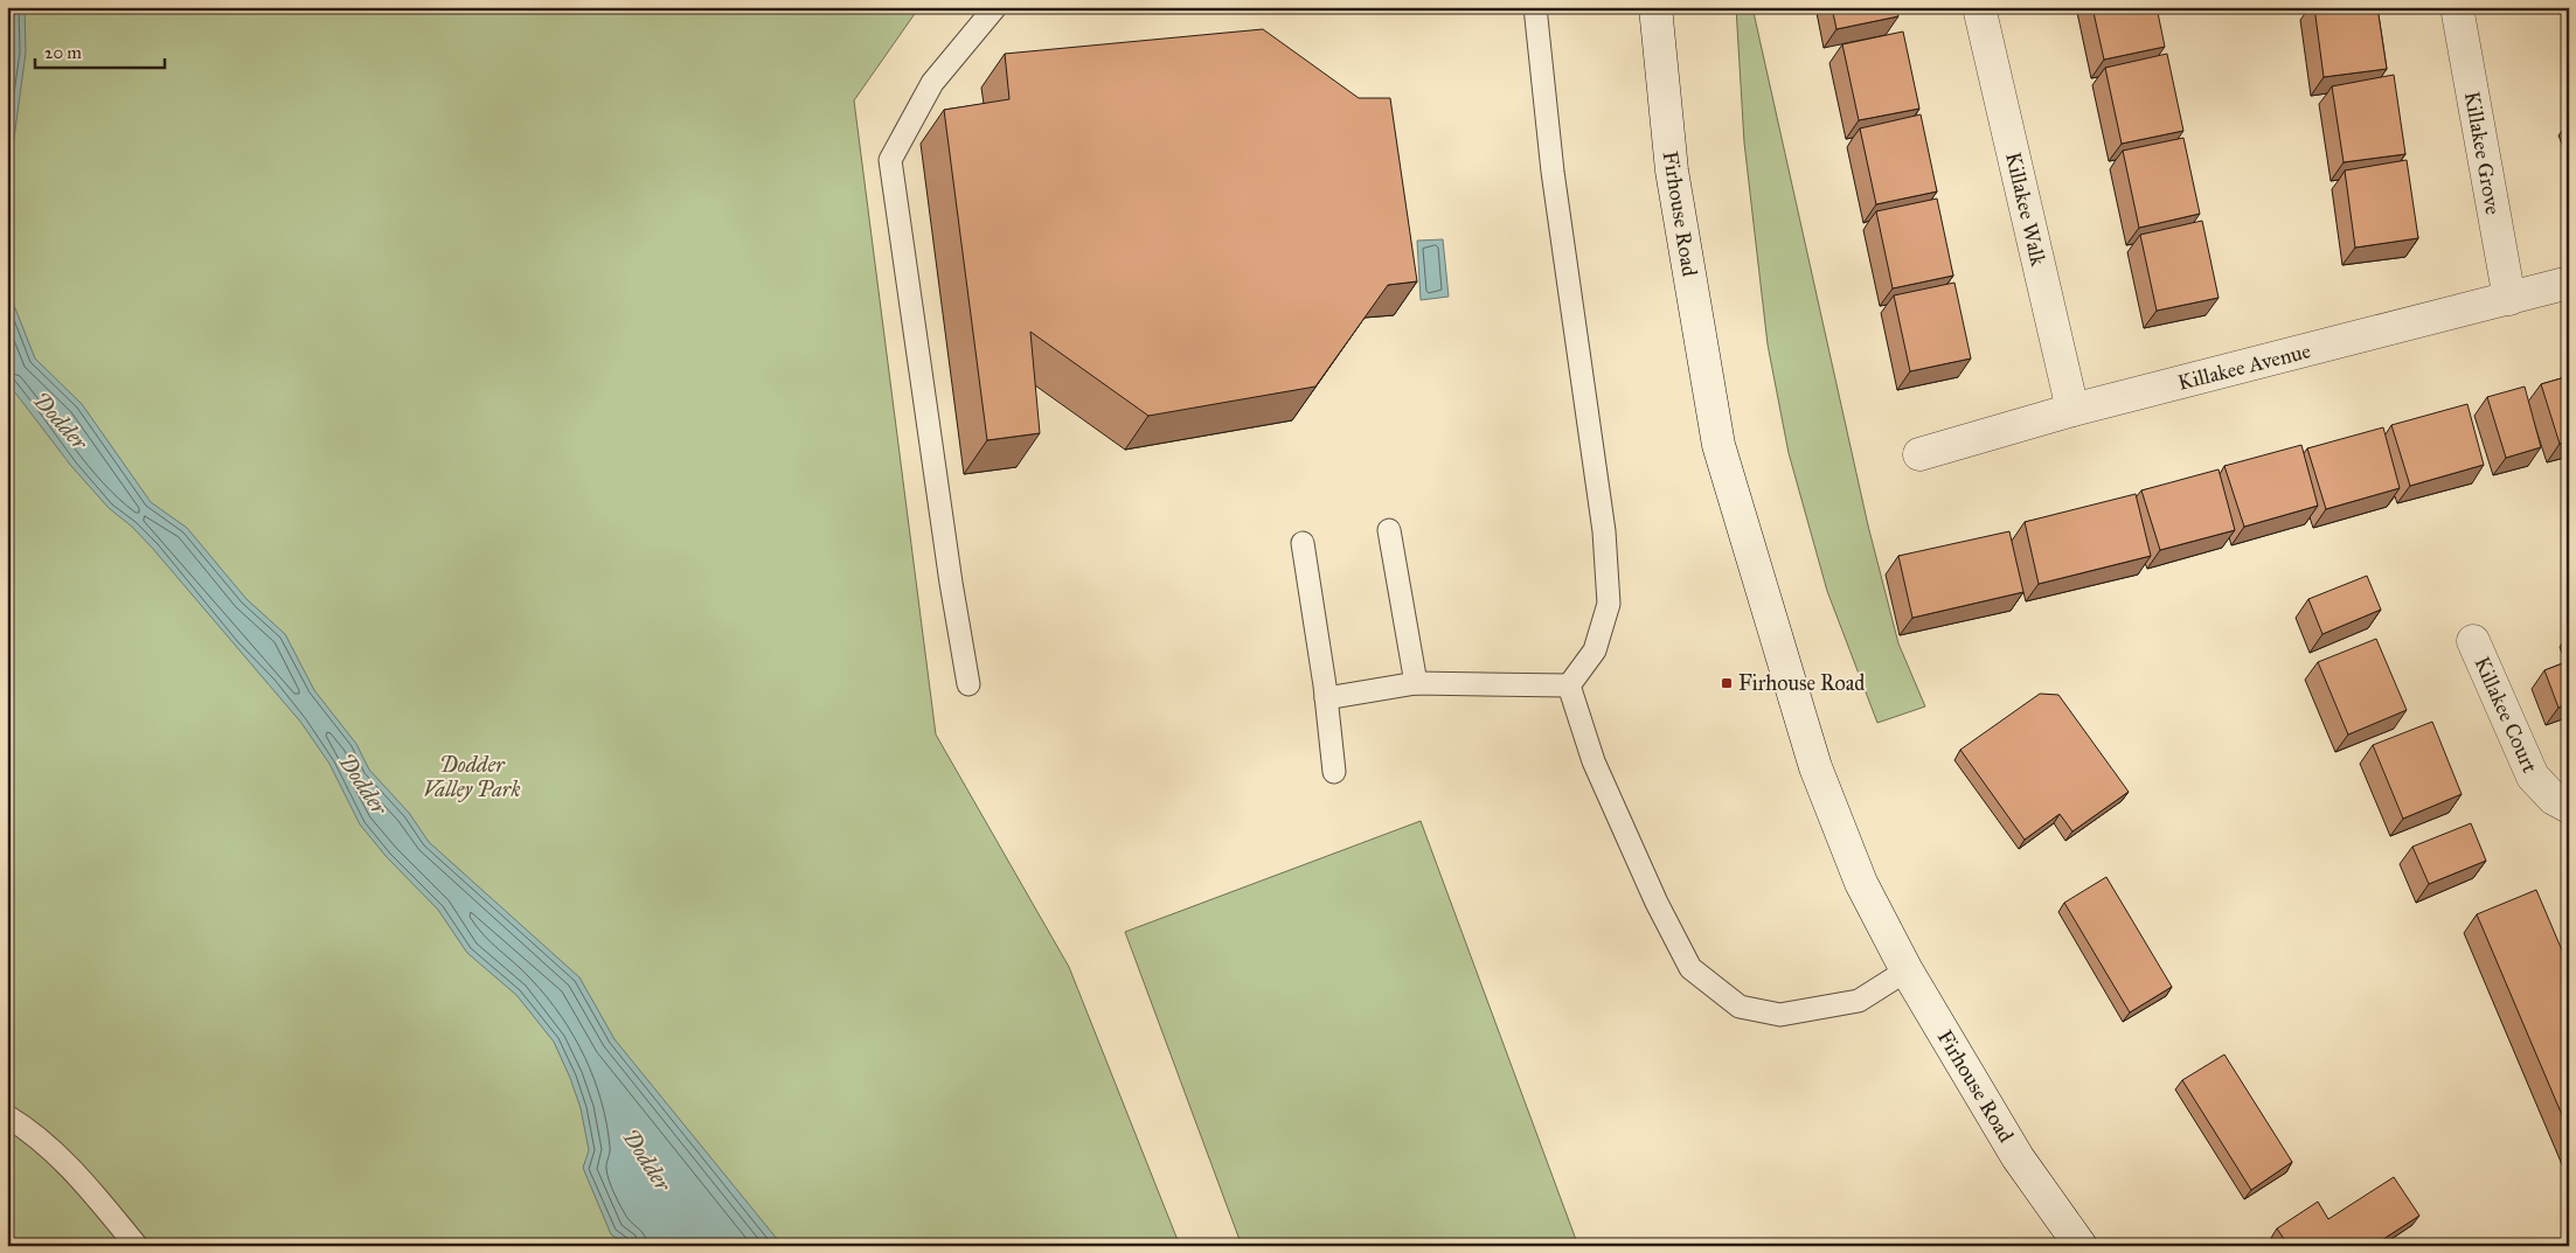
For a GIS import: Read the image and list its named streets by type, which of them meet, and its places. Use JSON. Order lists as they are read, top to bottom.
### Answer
{
  "streets": {
    "street": [
      "Killakee Grove",
      "Killakee Walk",
      "Firhouse Road",
      "Killakee Avenue",
      "Killakee Court"
    ]
  },
  "crossings": [
    ["Killakee Grove", "Killakee Avenue"],
    ["Killakee Walk", "Killakee Avenue"]
  ],
  "water": ["Dodder"],
  "parks": ["Dodder Valley Park"],
  "places": {
    "transit": ["Firhouse Road"]
  },
  "scale_bar": "20 m"
}
